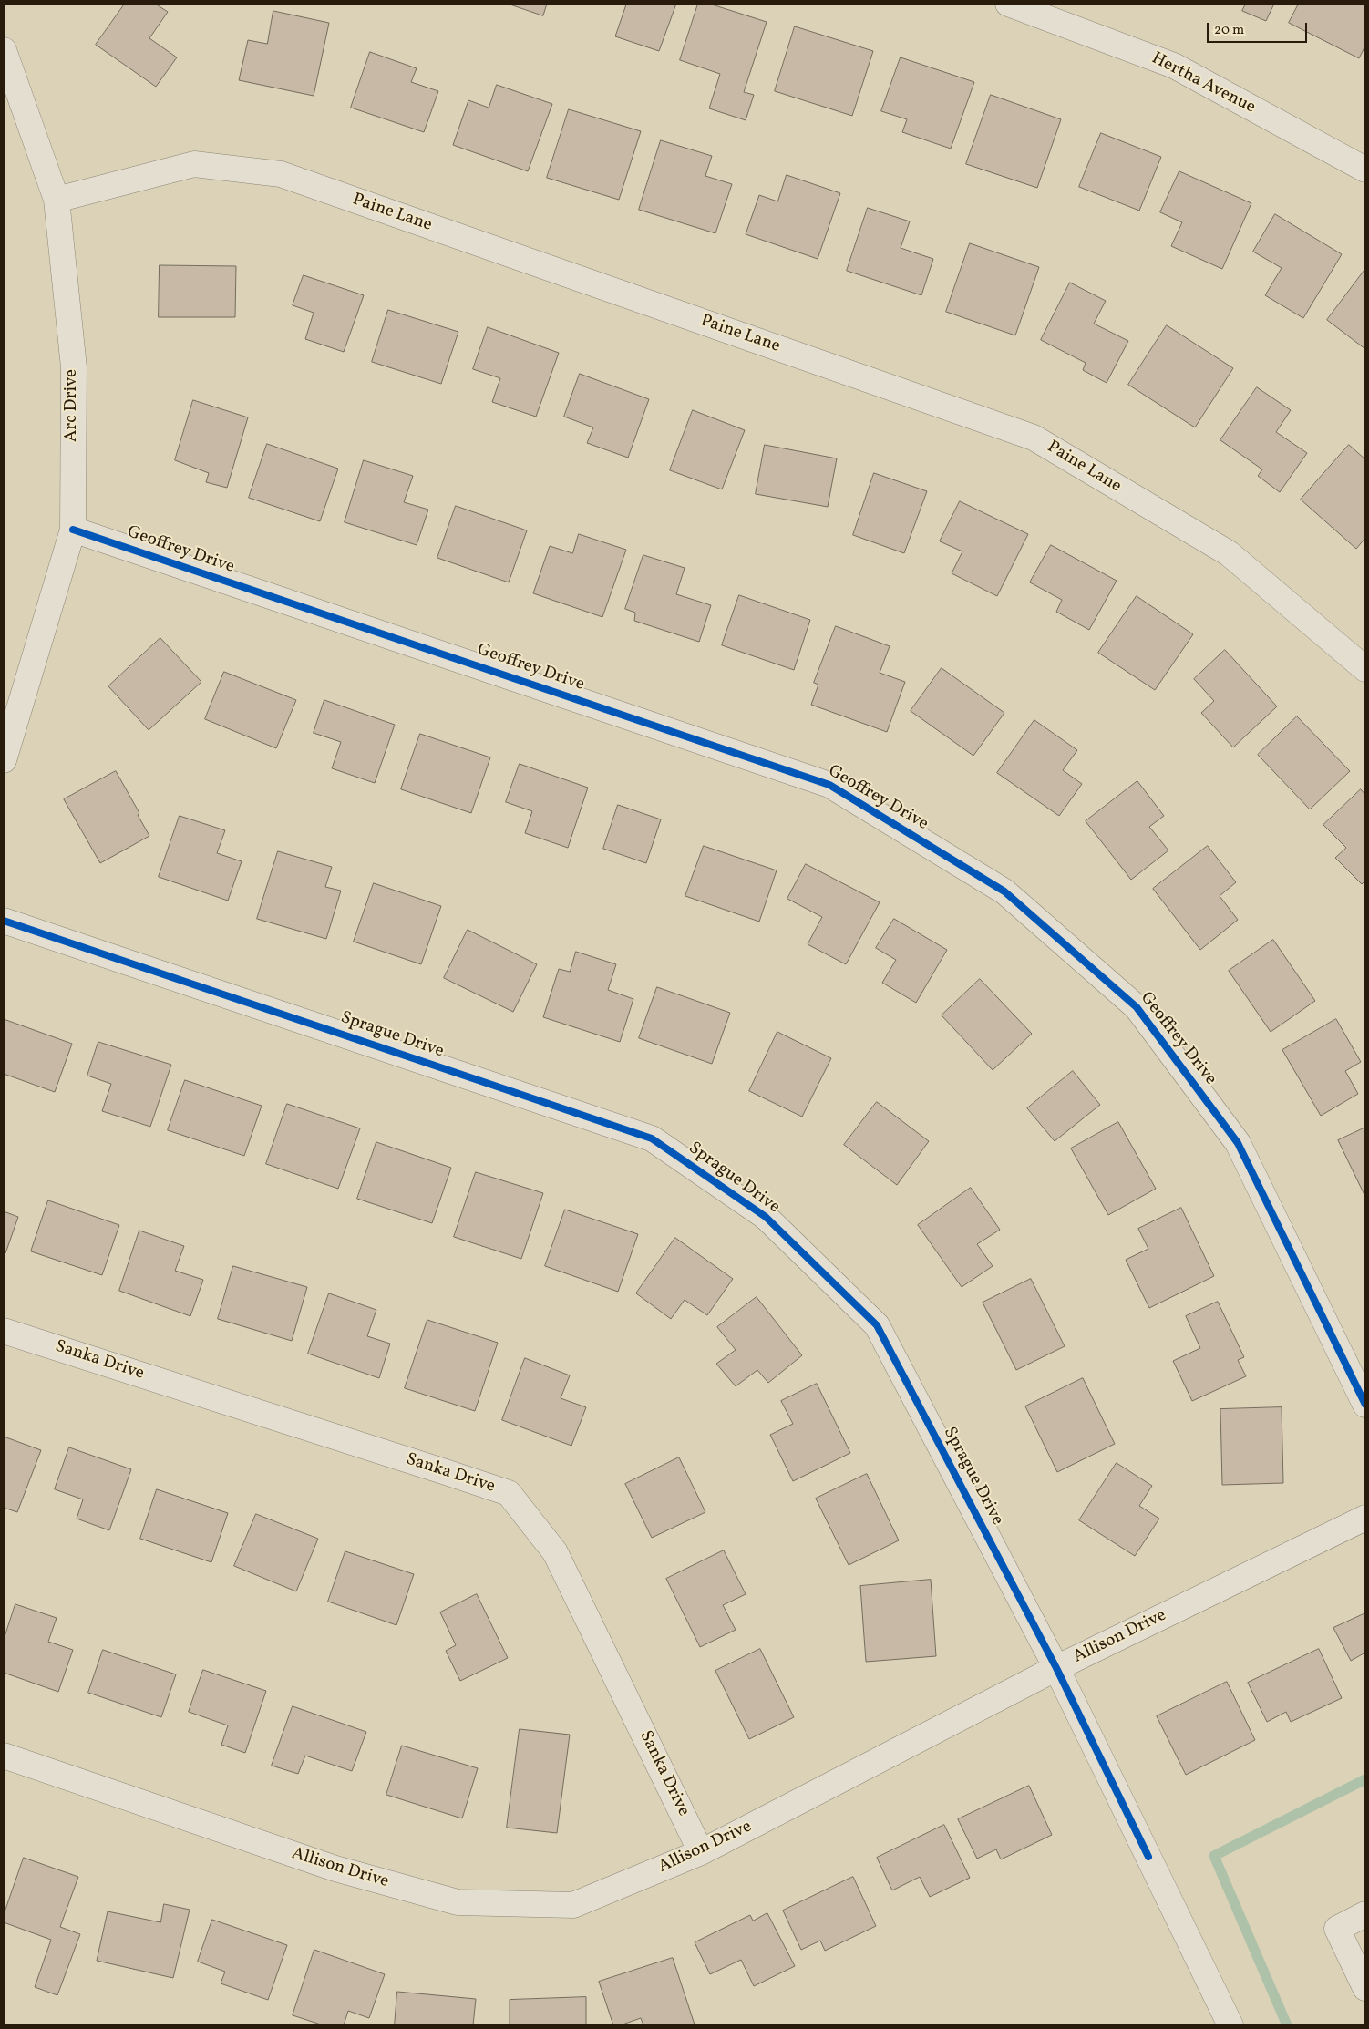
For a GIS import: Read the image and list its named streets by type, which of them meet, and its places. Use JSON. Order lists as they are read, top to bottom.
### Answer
{
  "streets": {
    "street": [
      "Hertha Avenue",
      "Paine Lane",
      "Arc Drive",
      "Geoffrey Drive",
      "Sprague Drive",
      "Sanka Drive",
      "Allison Drive"
    ]
  },
  "crossings": [
    ["Paine Lane", "Arc Drive"],
    ["Arc Drive", "Geoffrey Drive"],
    ["Sprague Drive", "Allison Drive"],
    ["Sanka Drive", "Allison Drive"]
  ],
  "scale_bar": "20 m"
}
